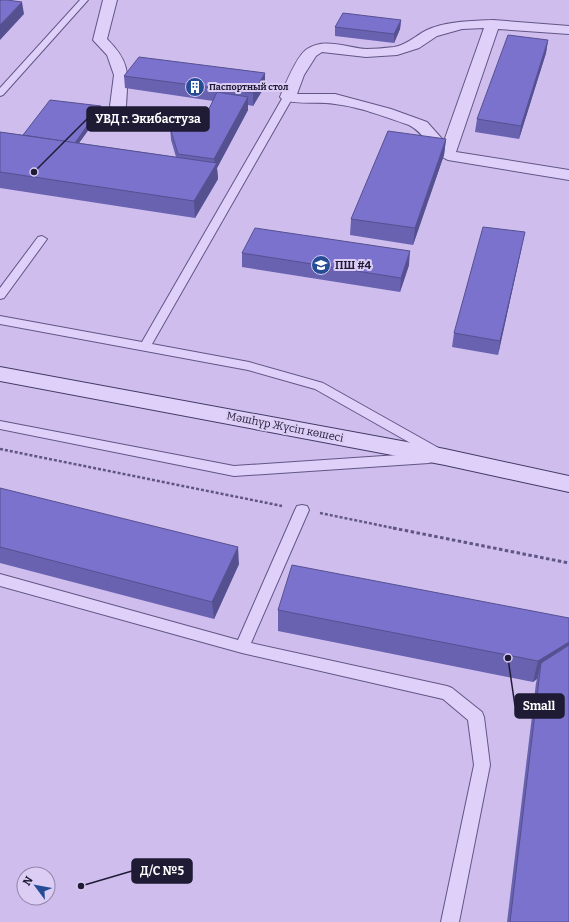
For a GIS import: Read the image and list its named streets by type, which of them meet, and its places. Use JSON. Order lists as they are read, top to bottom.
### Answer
{
  "streets": {
    "street": ["Мәшһүр Жүсіп көшесі"]
  },
  "places": {
    "building": ["Паспортный стол"],
    "other": ["УВД г. Экибастуза", "Small", "Д/С №5"],
    "school or university": ["ПШ #4"]
  },
  "north": "top left"
}
